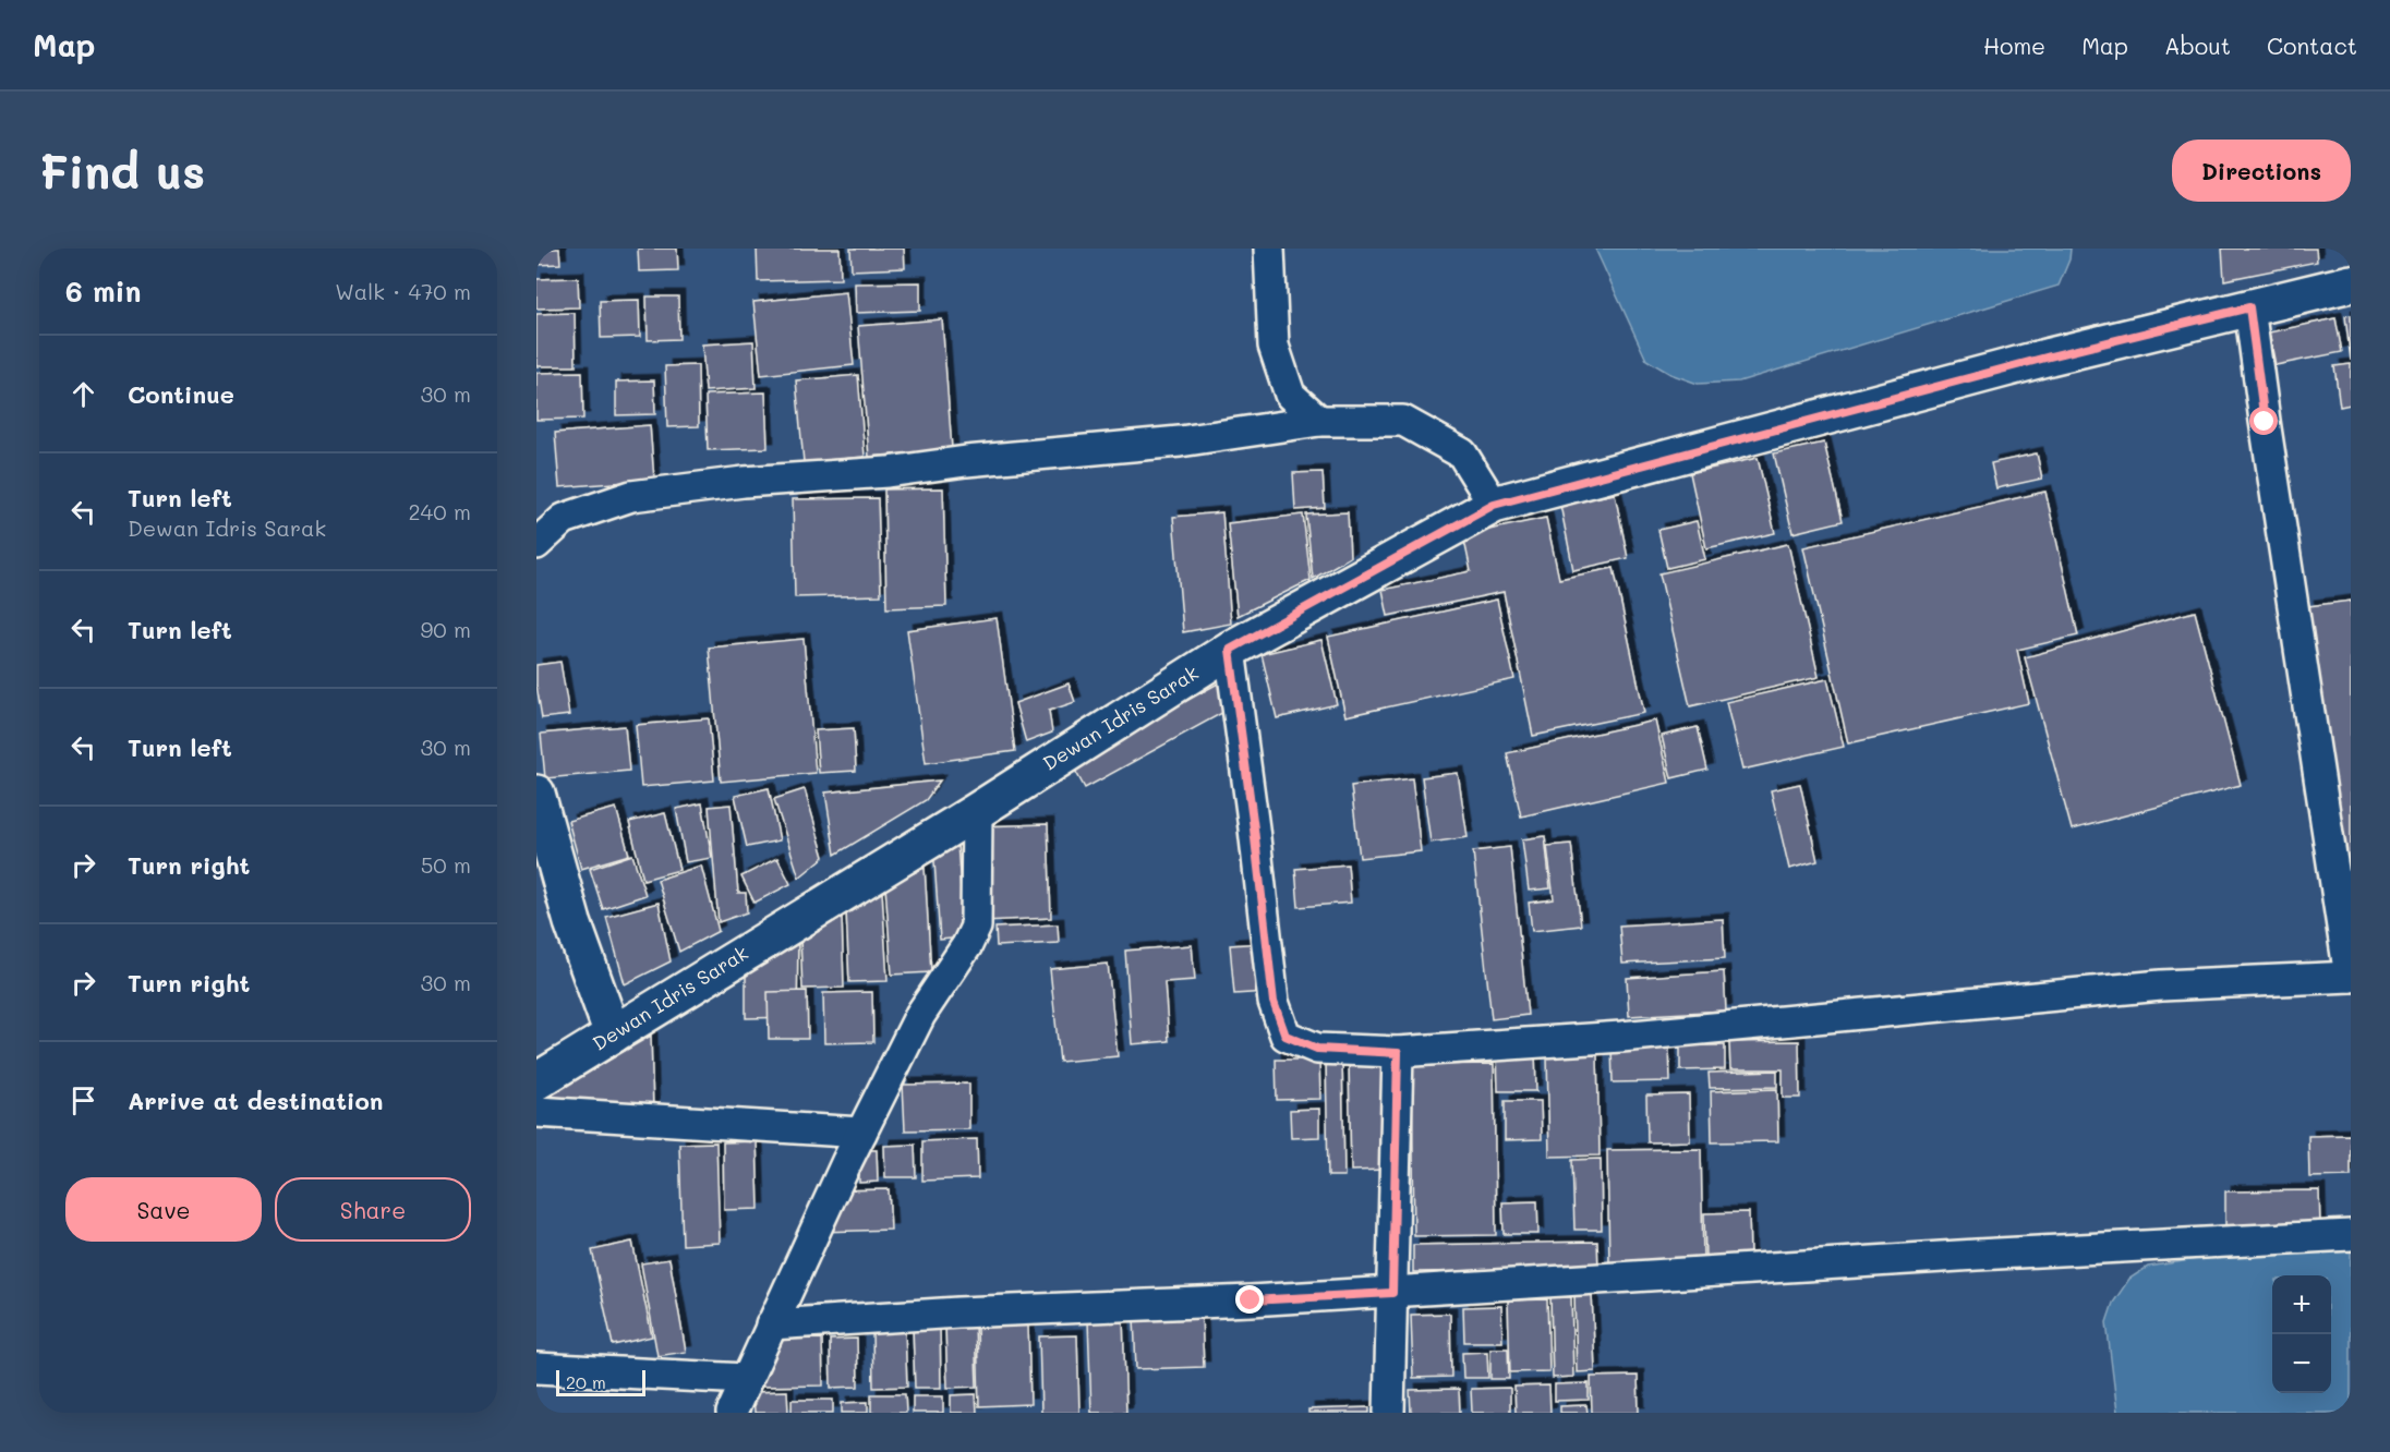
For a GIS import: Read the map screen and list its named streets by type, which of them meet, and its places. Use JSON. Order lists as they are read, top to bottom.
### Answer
{
  "streets": {
    "main road": ["Dewan Idris Sarak"]
  },
  "scale_bar": "20 m",
  "page": {
    "header": "Map",
    "nav": [
      "Home",
      "Map",
      "About",
      "Contact"
    ],
    "buttons": [
      "Directions",
      ["Save", "Share"]
    ],
    "title": "Find us",
    "heading": ["6 min", "Walk · 470 m"],
    "list": [
      ["Continue", "30 m"],
      ["Turn left", "Dewan Idris Sarak", "240 m"],
      ["Turn left", "90 m"],
      ["Turn left", "30 m"],
      ["Turn right", "50 m"],
      ["Turn right", "30 m"],
      "Arrive at destination"
    ],
    "map_buttons": ["+", "−"],
    "scale": "20 m"
  }
}
